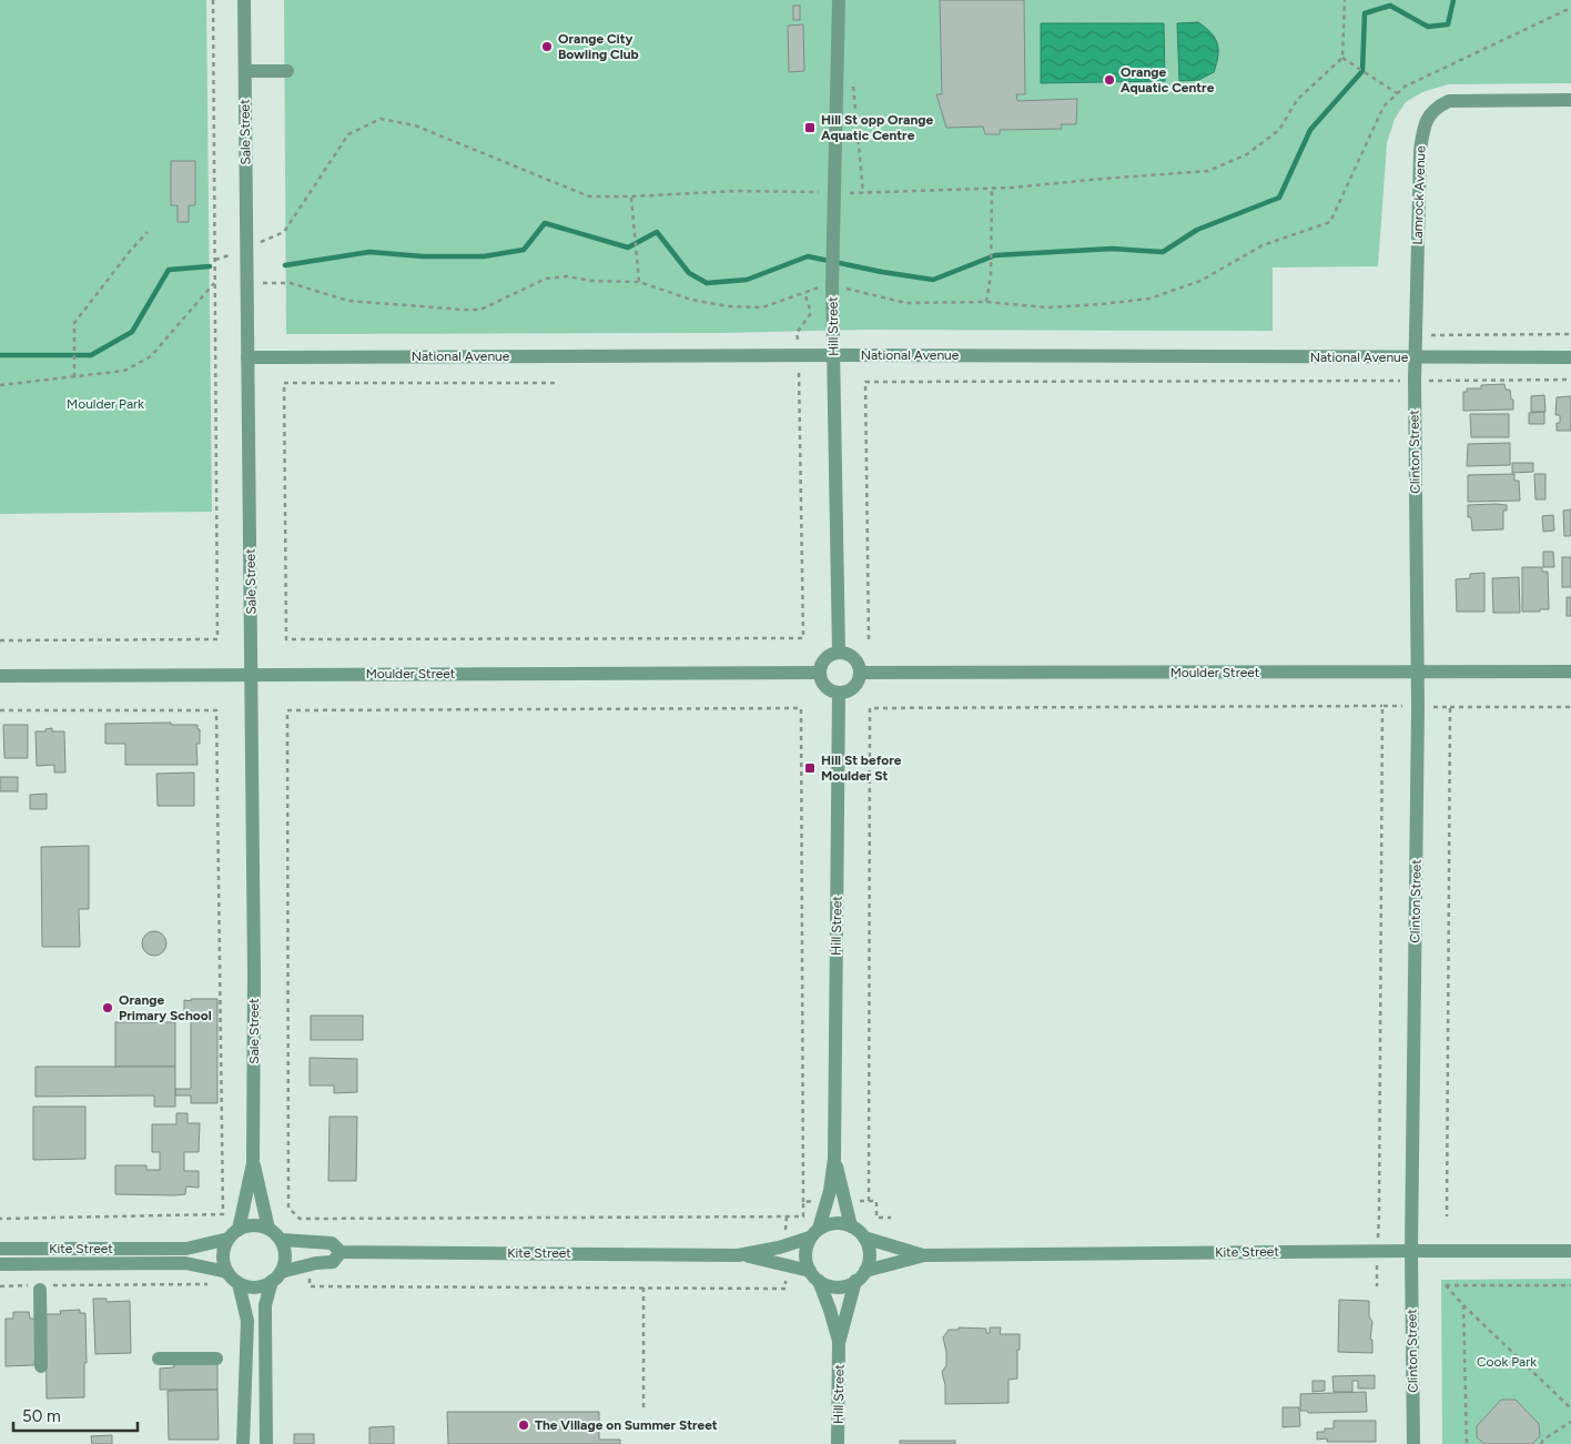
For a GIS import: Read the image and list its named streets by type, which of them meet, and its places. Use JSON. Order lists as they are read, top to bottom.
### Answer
{
  "streets": {
    "street": [
      "Sale Street",
      "Lamrock Avenue",
      "Hill Street",
      "National Avenue",
      "Clinton Street",
      "Moulder Street",
      "Kite Street"
    ]
  },
  "crossings": [
    ["Sale Street", "National Avenue"],
    ["Sale Street", "Moulder Street"],
    ["Sale Street", "Kite Street"],
    ["Lamrock Avenue", "National Avenue"],
    ["Lamrock Avenue", "Clinton Street"],
    ["Hill Street", "National Avenue"],
    ["Hill Street", "Moulder Street"],
    ["Hill Street", "Kite Street"],
    ["National Avenue", "Clinton Street"],
    ["Clinton Street", "Moulder Street"],
    ["Clinton Street", "Kite Street"]
  ],
  "parks": ["Moulder Park", "Cook Park"],
  "places": {
    "other": [
      "Orange City Bowling Club",
      "Orange Aquatic Centre",
      "Orange Primary School",
      "The Village on Summer Street"
    ],
    "transit": ["Hill St opp Orange Aquatic Centre", "Hill St before Moulder St"]
  },
  "scale_bar": "50 m"
}
